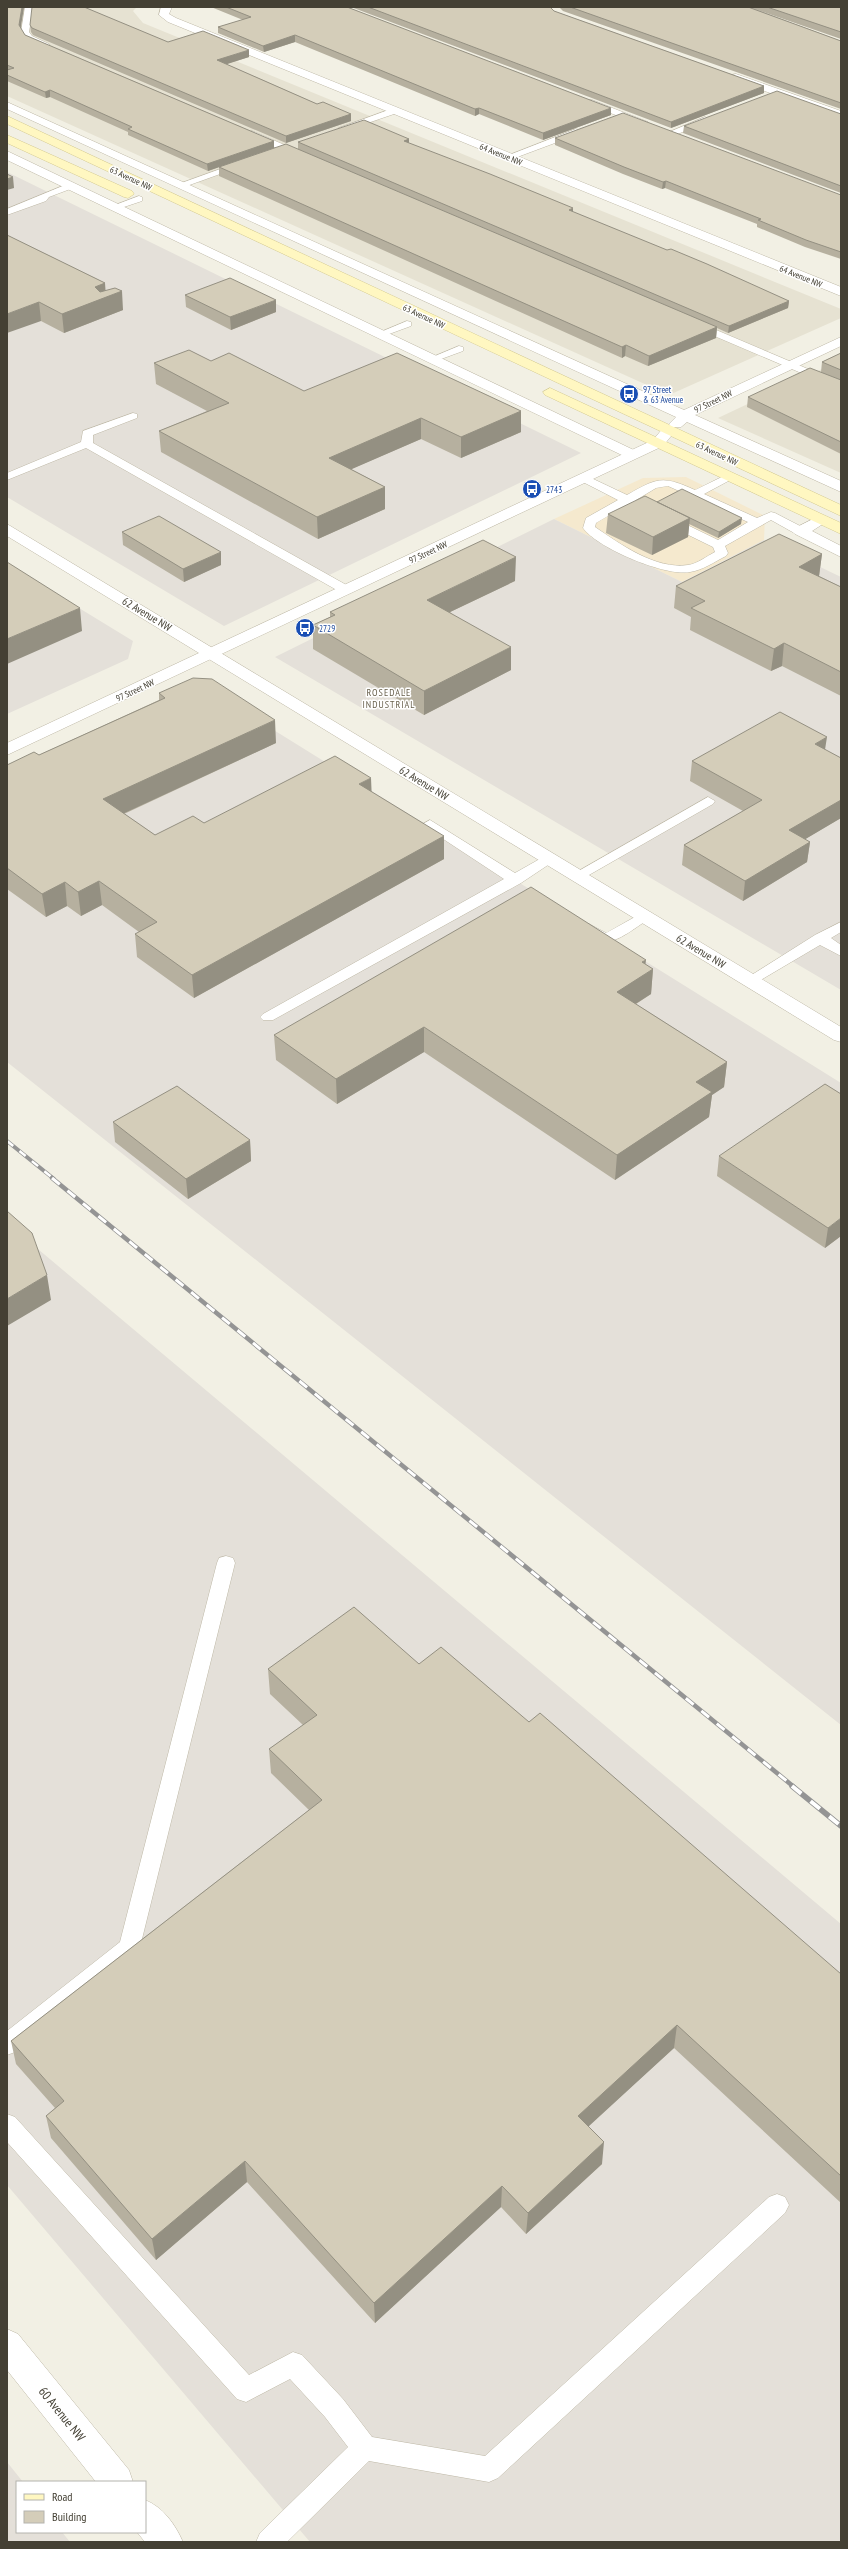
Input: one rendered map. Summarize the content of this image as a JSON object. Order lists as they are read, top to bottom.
{
  "streets": {
    "main road": ["63 Avenue NW"],
    "street": [
      "64 Avenue NW",
      "97 Street NW",
      "62 Avenue NW",
      "60 Avenue NW"
    ]
  },
  "crossings": [
    ["63 Avenue NW", "97 Street NW"],
    ["97 Street NW", "62 Avenue NW"]
  ],
  "districts": ["ROSEDALE INDUSTRIAL"],
  "places": {
    "bus stop": ["97 Street & 63 Avenue", "2743", "2729"]
  },
  "legend": ["Road", "Building"]
}
